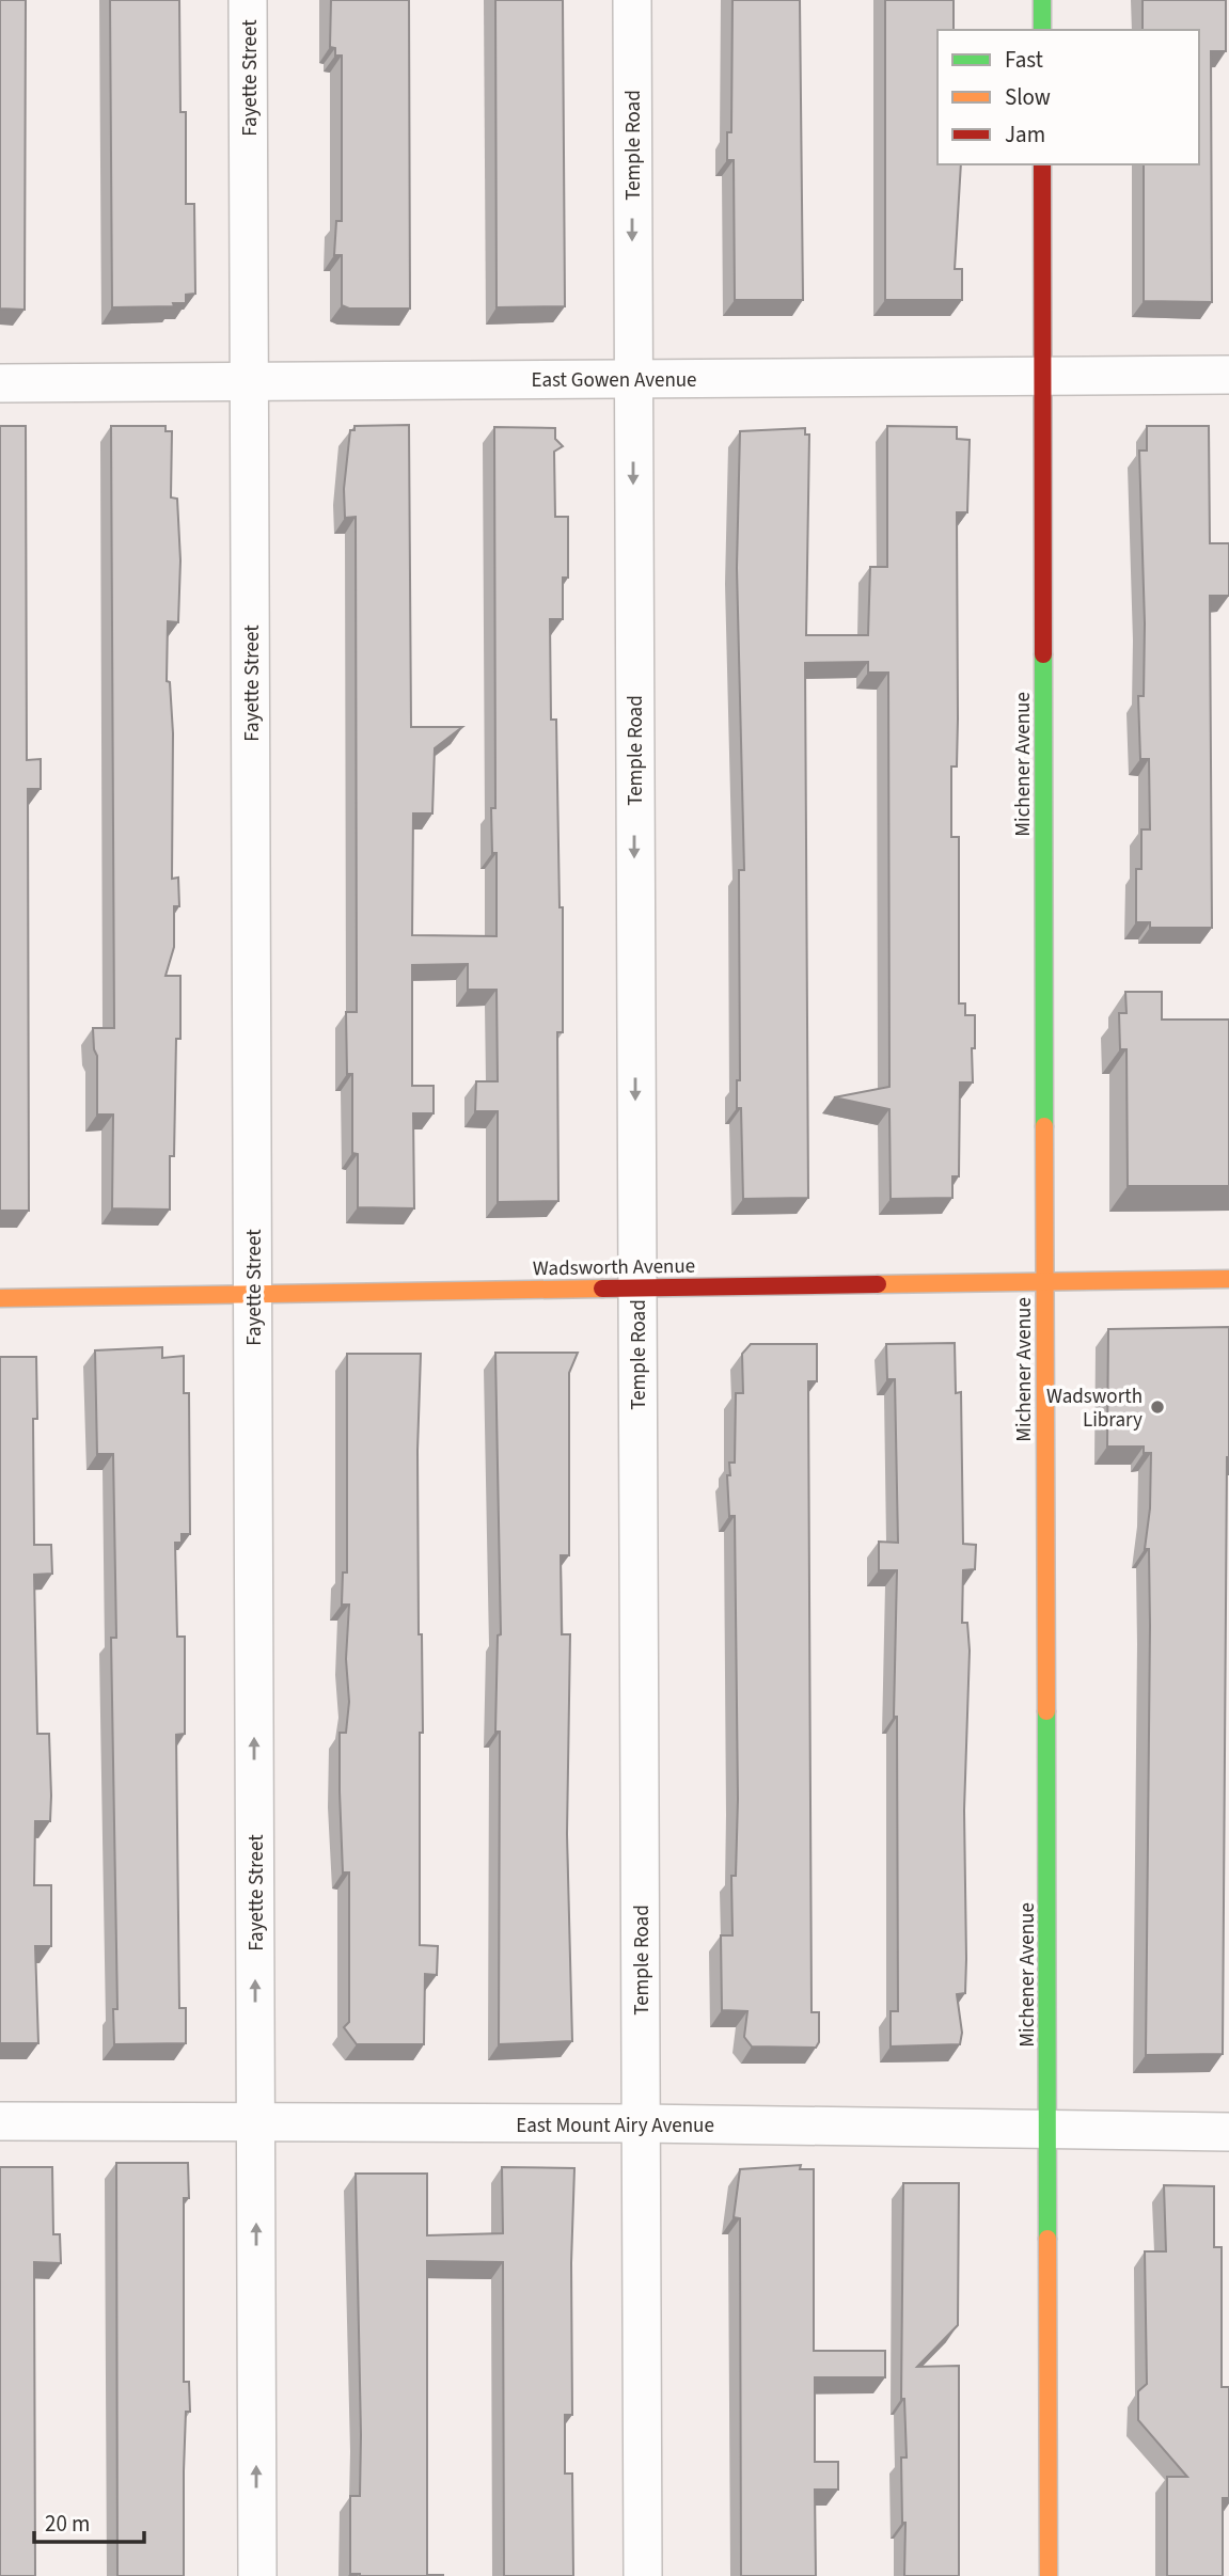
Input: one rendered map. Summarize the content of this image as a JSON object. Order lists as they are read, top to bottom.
{
  "streets": {
    "street": [
      "Fayette Street",
      "Temple Road",
      "East Gowen Avenue",
      "Michener Avenue",
      "Wadsworth Avenue",
      "East Mount Airy Avenue"
    ]
  },
  "crossings": [
    ["Fayette Street", "East Gowen Avenue"],
    ["Fayette Street", "Wadsworth Avenue"],
    ["Fayette Street", "East Mount Airy Avenue"],
    ["Temple Road", "East Gowen Avenue"],
    ["Temple Road", "Wadsworth Avenue"],
    ["Temple Road", "East Mount Airy Avenue"],
    ["East Gowen Avenue", "Michener Avenue"],
    ["Michener Avenue", "Wadsworth Avenue"],
    ["Michener Avenue", "East Mount Airy Avenue"]
  ],
  "one_way": ["Fayette Street", "Temple Road"],
  "places": ["Wadsworth Library"],
  "legend": ["Fast", "Slow", "Jam"],
  "scale_bar": "20 m"
}
